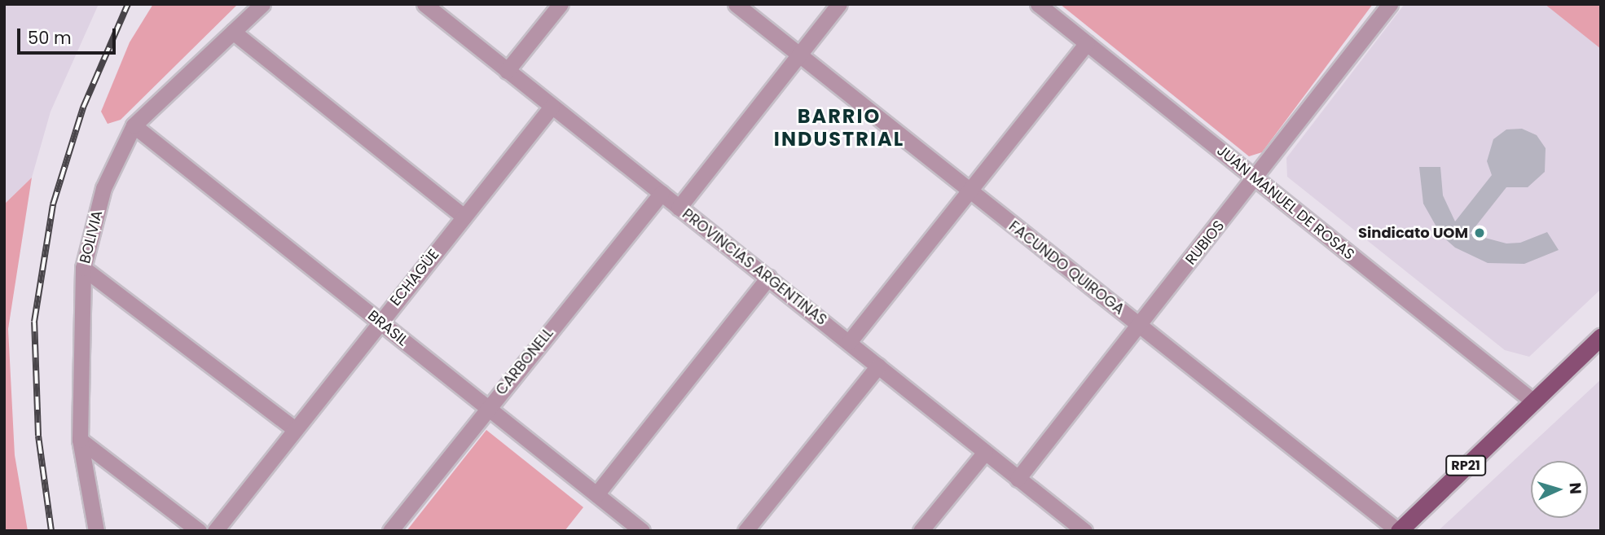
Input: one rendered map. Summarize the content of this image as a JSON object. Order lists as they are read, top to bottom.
{
  "streets": {
    "main road": ["RP21"],
    "street": [
      "JUAN MANUEL DE ROSAS",
      "BOLIVIA",
      "RUBIOS",
      "PROVINCIAS ARGENTINAS",
      "FACUNDO QUIROGA",
      "ECHAGÜE",
      "BRASIL",
      "CARBONELL"
    ]
  },
  "crossings": [
    ["JUAN MANUEL DE ROSAS", "RUBIOS"],
    ["JUAN MANUEL DE ROSAS", "RP21"],
    ["BOLIVIA", "BRASIL"],
    ["RUBIOS", "PROVINCIAS ARGENTINAS"],
    ["RUBIOS", "FACUNDO QUIROGA"],
    ["PROVINCIAS ARGENTINAS", "ECHAGÜE"],
    ["PROVINCIAS ARGENTINAS", "CARBONELL"],
    ["FACUNDO QUIROGA", "RP21"],
    ["ECHAGÜE", "BRASIL"],
    ["BRASIL", "CARBONELL"]
  ],
  "districts": ["BARRIO INDUSTRIAL"],
  "places": ["Sindicato UOM"],
  "scale_bar": "50 m",
  "north": "right"
}
